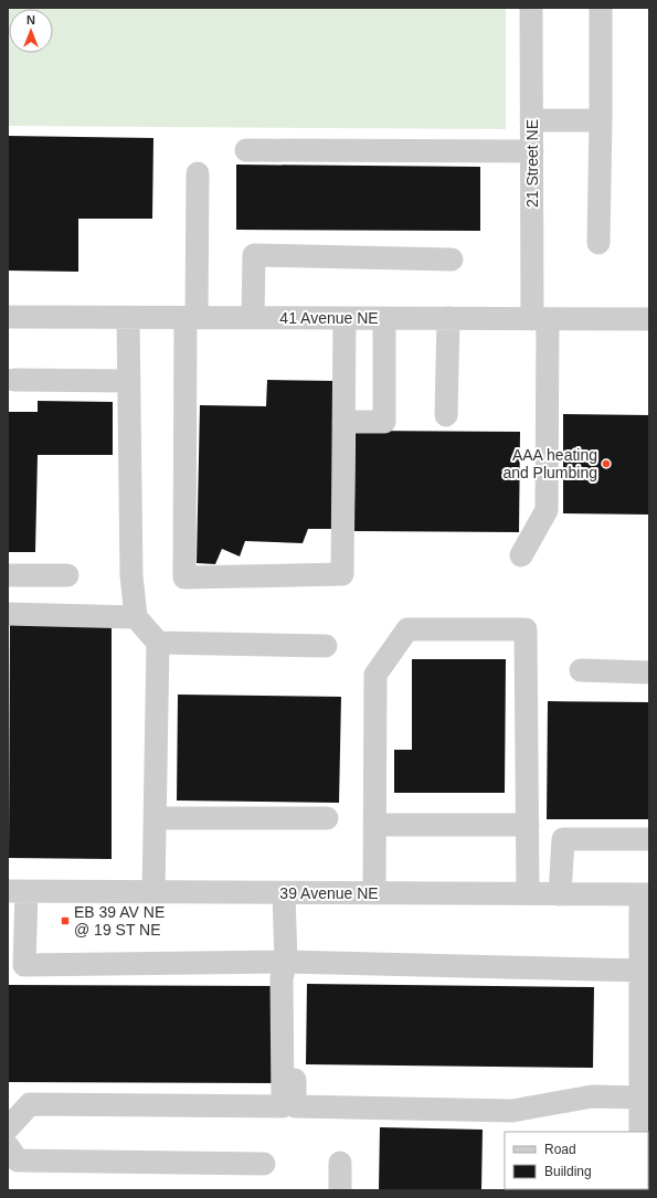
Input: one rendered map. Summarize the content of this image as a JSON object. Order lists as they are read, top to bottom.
{
  "streets": {
    "street": ["21 Street NE", "41 Avenue NE", "39 Avenue NE"]
  },
  "crossings": [
    ["21 Street NE", "41 Avenue NE"]
  ],
  "places": {
    "other": ["AAA heating and Plumbing"],
    "transit": ["EB 39 AV NE @ 19 ST NE"]
  },
  "legend": ["Road", "Building"],
  "north": "top"
}
